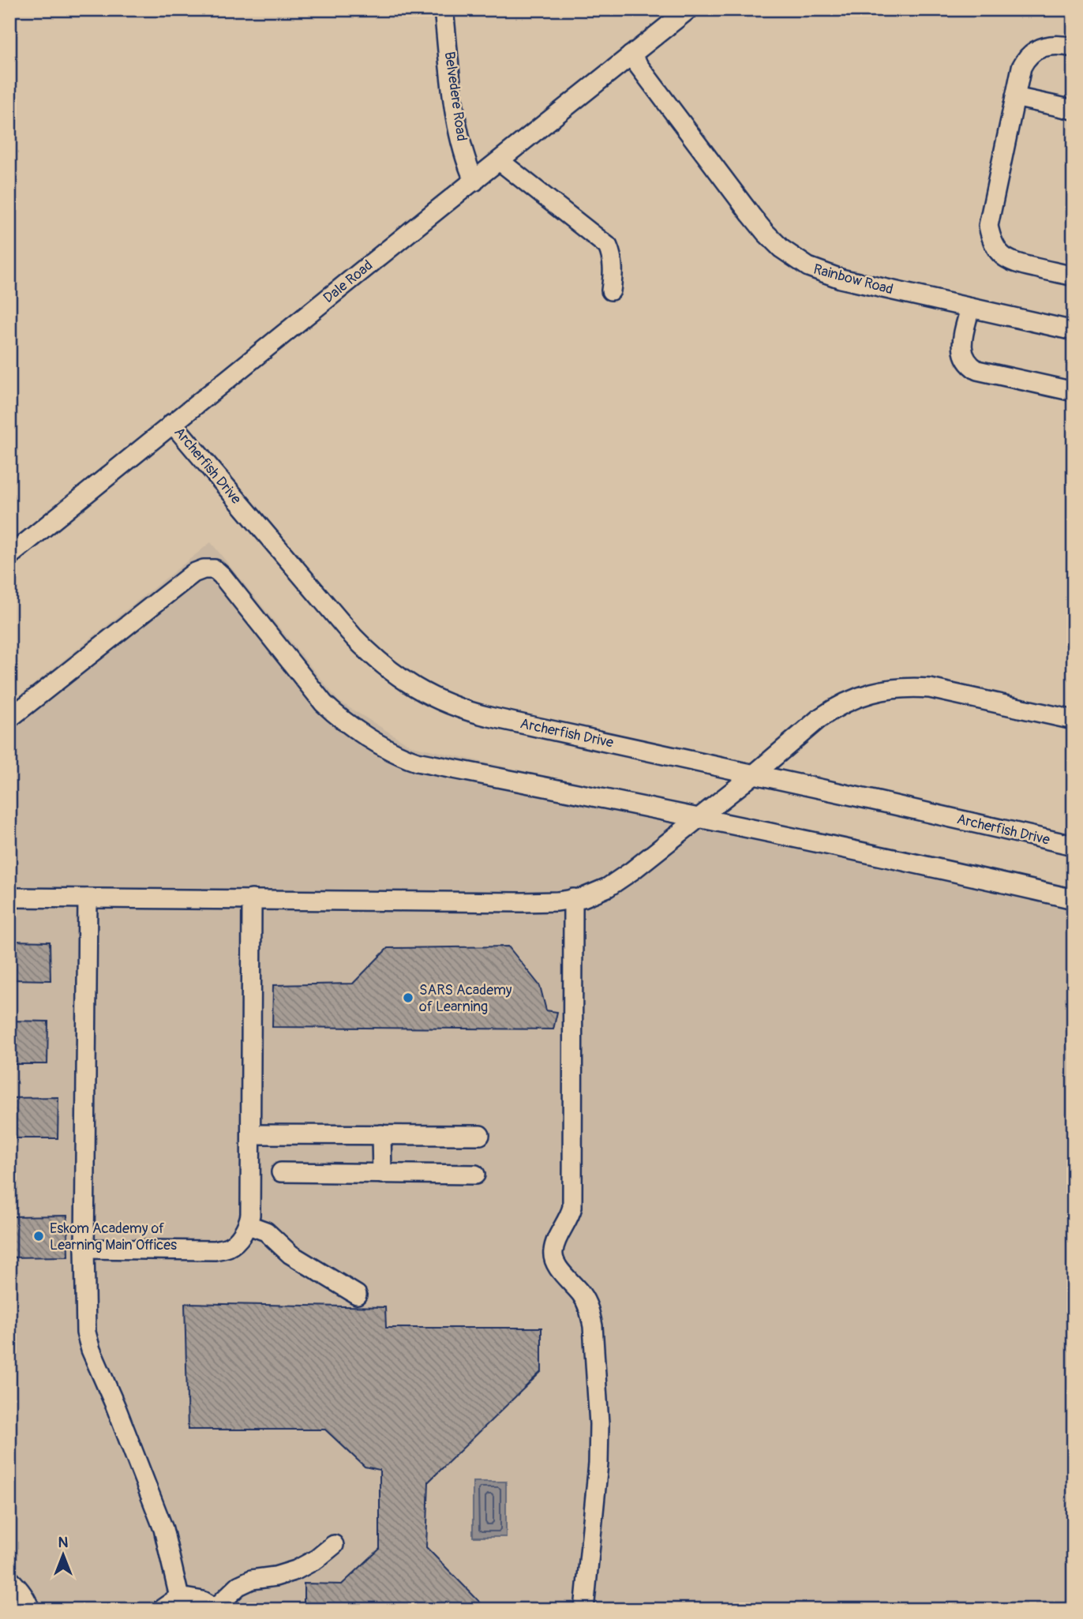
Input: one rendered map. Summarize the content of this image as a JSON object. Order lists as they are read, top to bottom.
{
  "streets": {
    "street": [
      "Belvedere Road",
      "Rainbow Road",
      "Dale Road",
      "Archerfish Drive"
    ]
  },
  "crossings": [
    ["Belvedere Road", "Dale Road"],
    ["Rainbow Road", "Dale Road"],
    ["Dale Road", "Archerfish Drive"]
  ],
  "places": ["SARS Academy of Learning", "Eskom Academy of Learning Main Offices"],
  "north": "top"
}
